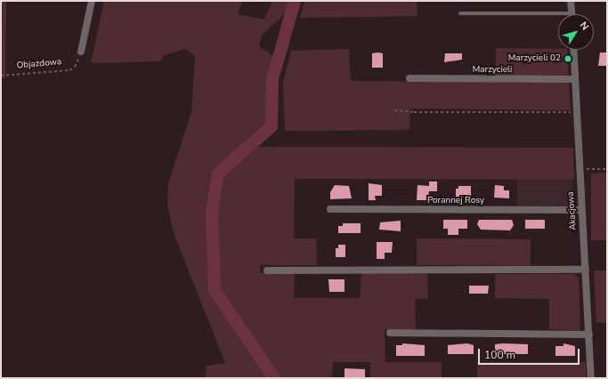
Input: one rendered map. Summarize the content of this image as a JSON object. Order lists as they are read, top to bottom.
{
  "streets": {
    "street": ["Marzycieli", "Porannej Rosy", "Akacjowa"],
    "path": ["Objazdowa"]
  },
  "crossings": [
    ["Marzycieli", "Akacjowa"],
    ["Porannej Rosy", "Akacjowa"]
  ],
  "places": ["Marzycieli 02"],
  "scale_bar": "100 m",
  "north": "top right"
}
